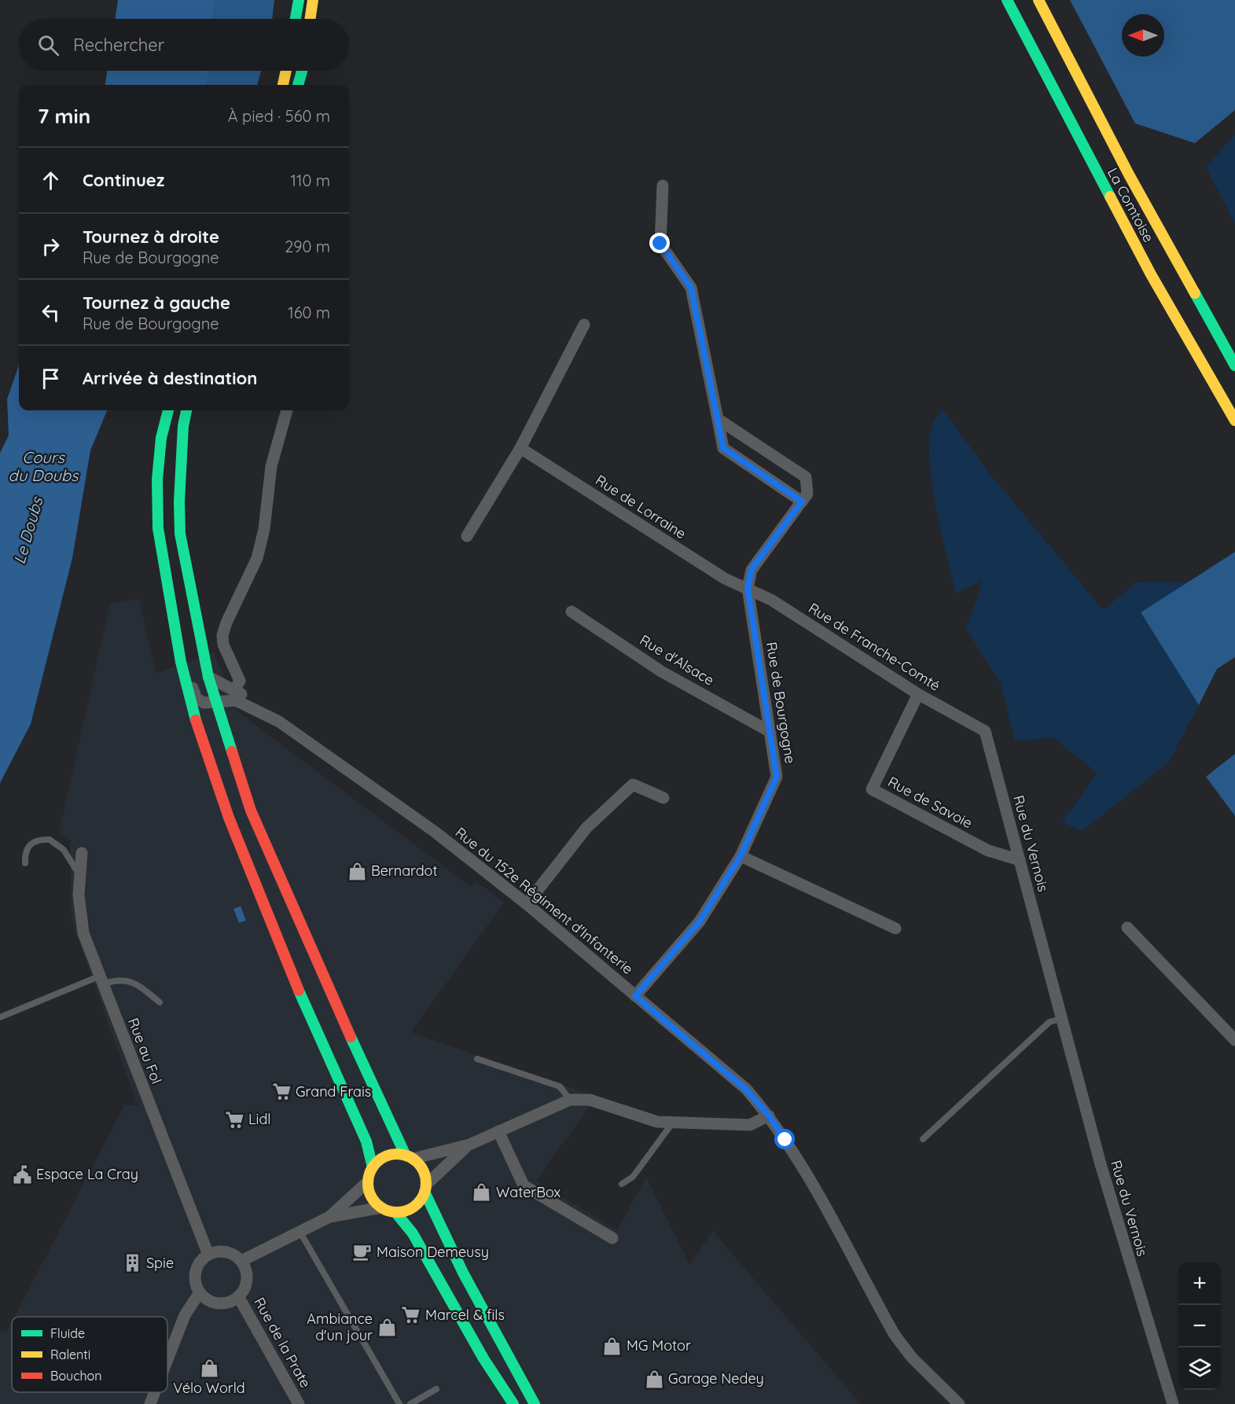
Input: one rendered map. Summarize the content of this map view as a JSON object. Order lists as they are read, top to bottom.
{
  "streets": {
    "main road": ["La Comtoise"],
    "street": [
      "Rue de Lorraine",
      "Rue de Franche-Comté",
      "Rue d'Alsace",
      "Rue de Bourgogne",
      "Rue de Savoie",
      "Rue du Vernois",
      "Rue du 152e Régiment d'Infanterie",
      "Rue au Fol",
      "Rue de la Prate"
    ]
  },
  "crossings": [
    ["Rue de Lorraine", "Rue de Franche-Comté"],
    ["Rue de Lorraine", "Rue de Bourgogne"],
    ["Rue de Franche-Comté", "Rue de Bourgogne"],
    ["Rue de Franche-Comté", "Rue de Savoie"],
    ["Rue de Franche-Comté", "Rue du Vernois"],
    ["Rue d'Alsace", "Rue de Bourgogne"],
    ["Rue de Bourgogne", "Rue du 152e Régiment d'Infanterie"],
    ["Rue de Savoie", "Rue du Vernois"],
    ["Rue au Fol", "Rue de la Prate"]
  ],
  "water": ["Cours du Doubs", "Le Doubs"],
  "places": {
    "shop": [
      "Bernardot",
      "WaterBox",
      "Ambiance d'un jour",
      "MG Motor",
      "Vélo World",
      "Garage Nedey"
    ],
    "supermarket": ["Grand Frais", "Lidl", "Marcel & fils"],
    "public building": ["Espace La Cray"],
    "cafe": ["Maison Demeusy"],
    "building": ["Spie"]
  },
  "legend": ["Fluide", "Ralenti", "Bouchon"],
  "north": "left",
  "page": {
    "search": "Rechercher",
    "heading": ["7 min", "À pied · 560 m"],
    "list": [
      ["Continuez", "110 m"],
      ["Tournez à droite", "Rue de Bourgogne", "290 m"],
      ["Tournez à gauche", "Rue de Bourgogne", "160 m"],
      "Arrivée à destination"
    ],
    "map_buttons": ["+", "−"]
  }
}
